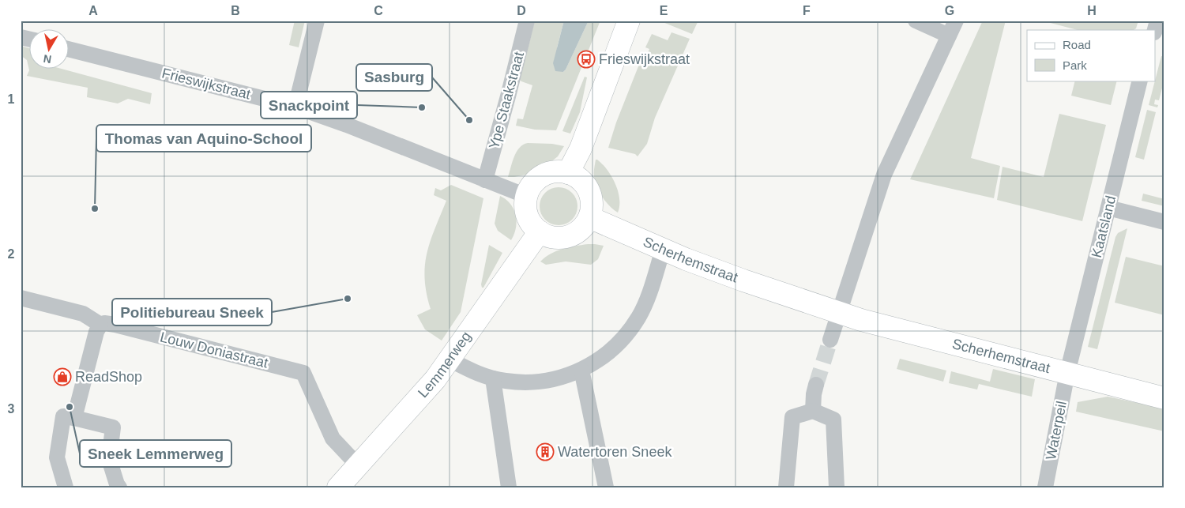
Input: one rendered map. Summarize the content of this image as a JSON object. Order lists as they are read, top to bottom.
{
  "streets": {
    "main road": ["Scherhemstraat", "Lemmerweg"],
    "street": [
      "Frieswijkstraat",
      "Ype Staakstraat",
      "Kaatsland",
      "Louw Doniastraat",
      "Waterpeil"
    ]
  },
  "crossings": [
    ["Frieswijkstraat", "Ype Staakstraat"],
    ["Frieswijkstraat", "Scherhemstraat"],
    ["Frieswijkstraat", "Lemmerweg"],
    ["Kaatsland", "Scherhemstraat"],
    ["Kaatsland", "Waterpeil"],
    ["Scherhemstraat", "Lemmerweg"],
    ["Scherhemstraat", "Waterpeil"],
    ["Louw Doniastraat", "Lemmerweg"]
  ],
  "places": {
    "bus stop": ["Frieswijkstraat"],
    "other": [
      "Snackpoint",
      "Sasburg",
      "Thomas van Aquino-School",
      "Politiebureau Sneek",
      "Sneek Lemmerweg"
    ],
    "shop": ["ReadShop"],
    "building": ["Watertoren Sneek"]
  },
  "legend": ["Road", "Park"],
  "north": "bottom",
  "grid": {
    "columns": [
      "A",
      "B",
      "C",
      "D",
      "E",
      "F",
      "G",
      "H"
    ],
    "rows": ["1", "2", "3"]
  }
}
